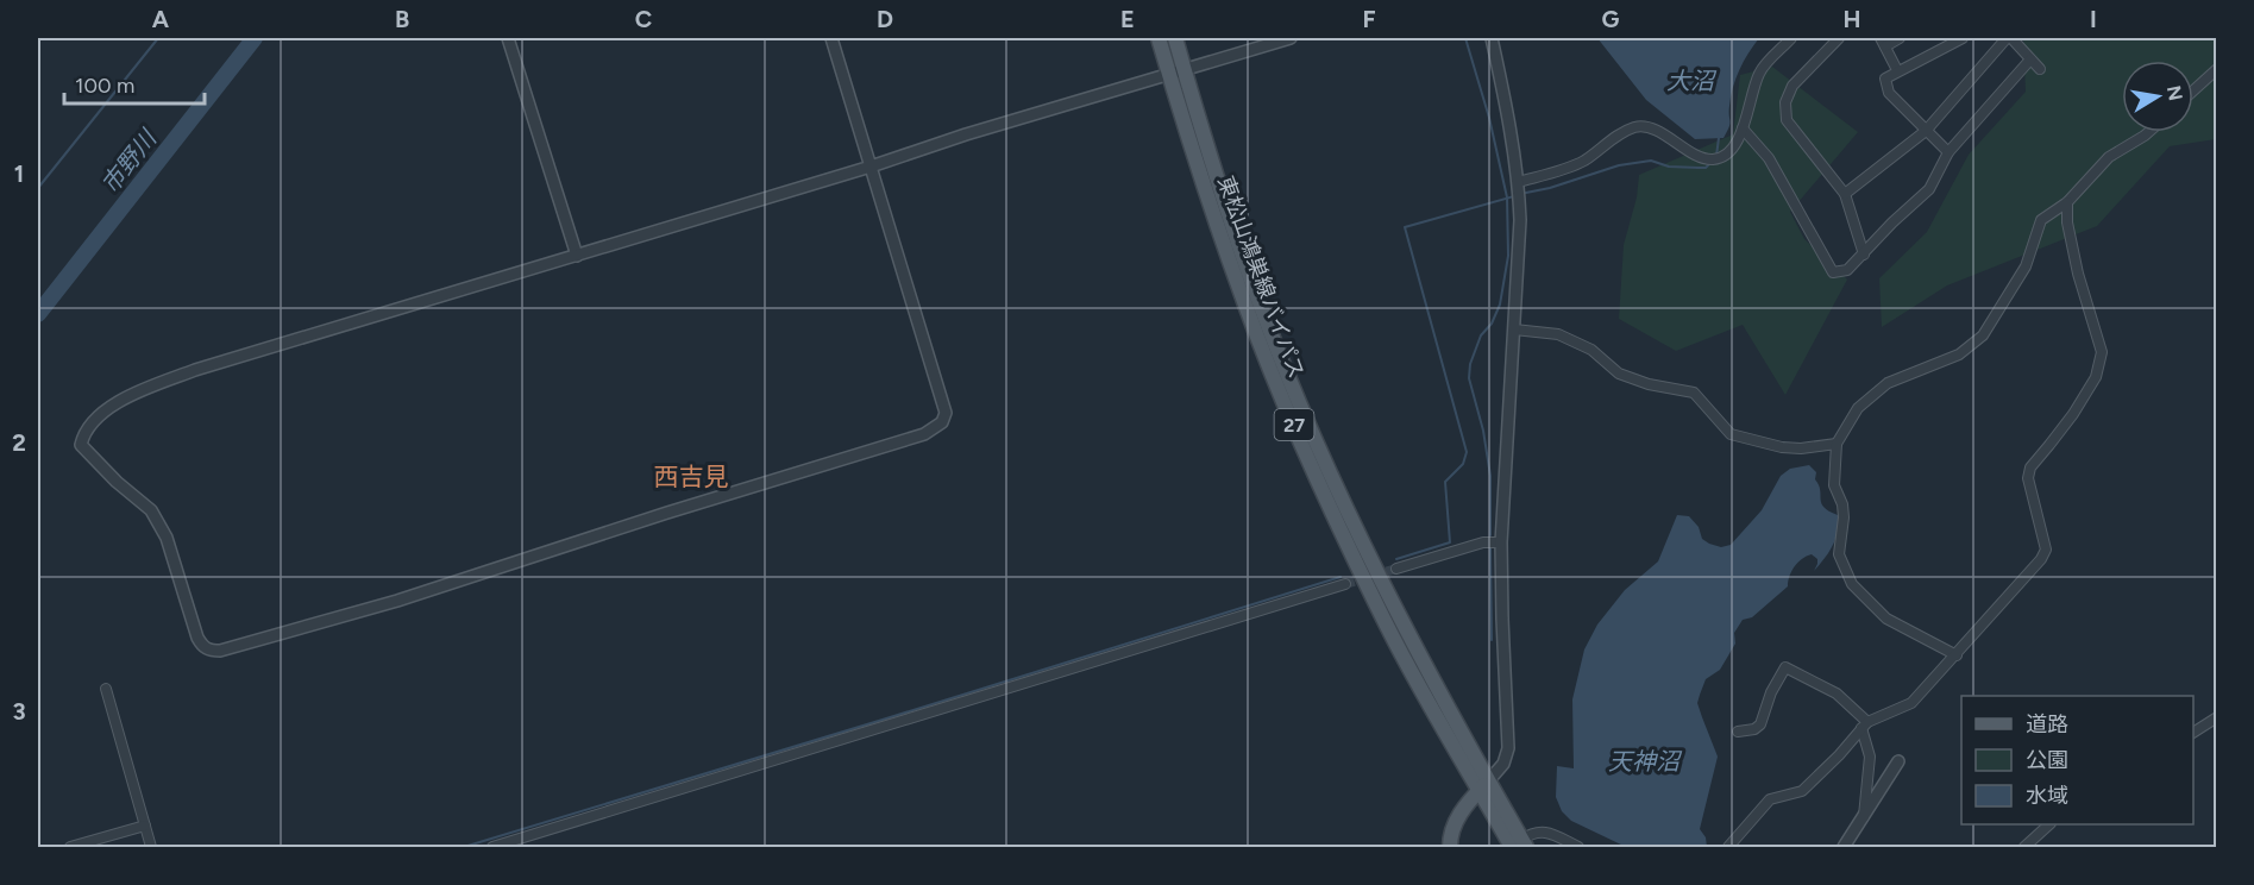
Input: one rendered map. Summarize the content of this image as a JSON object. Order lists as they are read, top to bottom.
{
  "streets": {
    "main road": ["東松山鴻巣線バイパス", "27"]
  },
  "crossings": [
    ["東松山鴻巣線バイパス", "27"]
  ],
  "districts": ["西吉見"],
  "water": ["大沼", "市野川", "天神沼"],
  "legend": ["道路", "公園", "水域"],
  "scale_bar": "100 m",
  "north": "right",
  "grid": {
    "columns": [
      "A",
      "B",
      "C",
      "D",
      "E",
      "F",
      "G",
      "H",
      "I"
    ],
    "rows": ["1", "2", "3"]
  }
}
